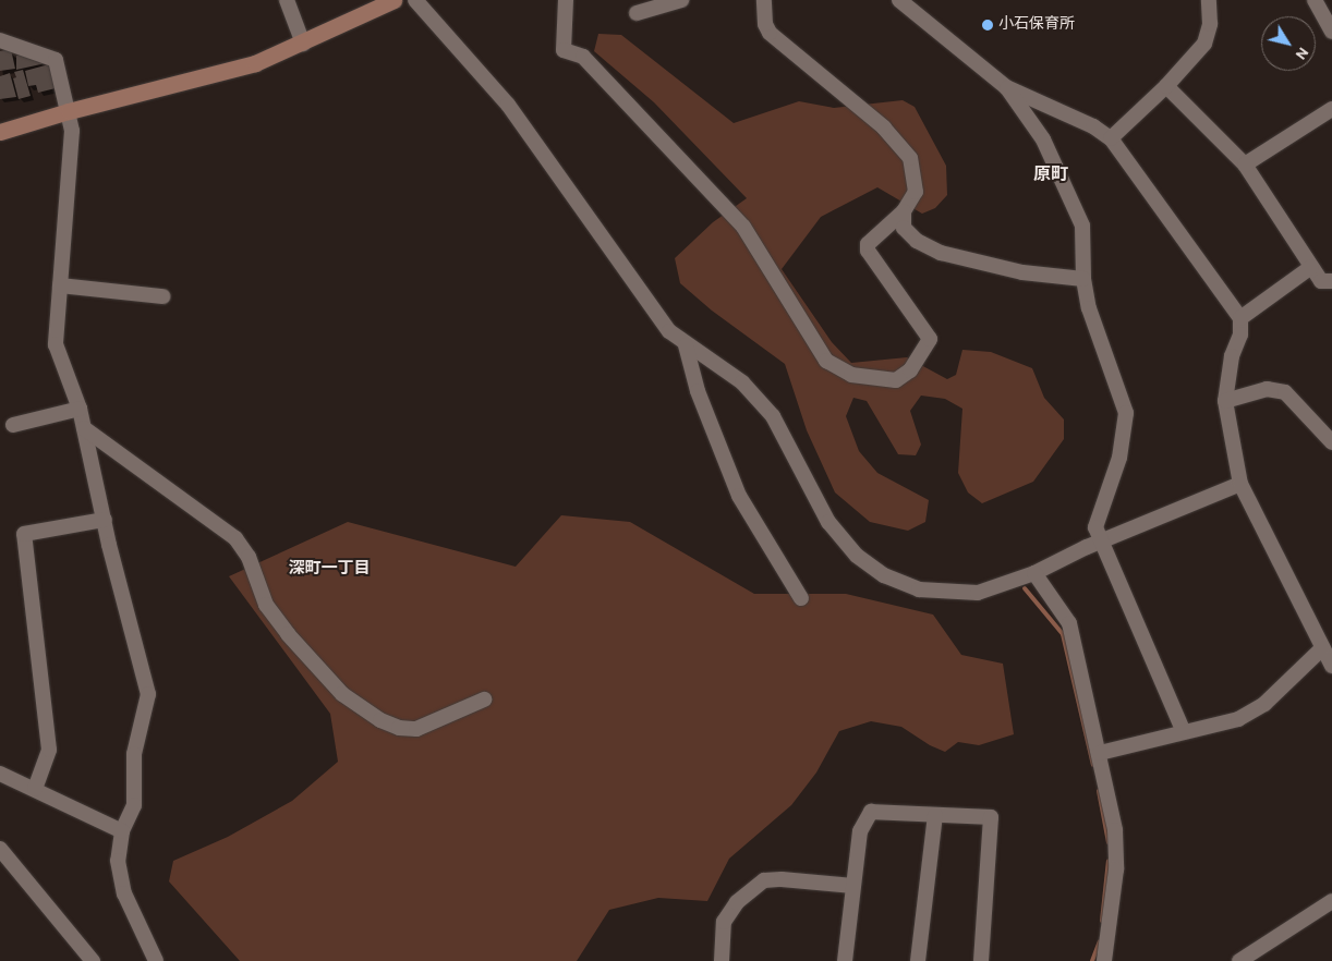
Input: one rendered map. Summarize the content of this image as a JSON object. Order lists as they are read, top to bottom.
{
  "districts": ["原町", "深町一丁目"],
  "places": ["小石保育所"],
  "north": "bottom right"
}
